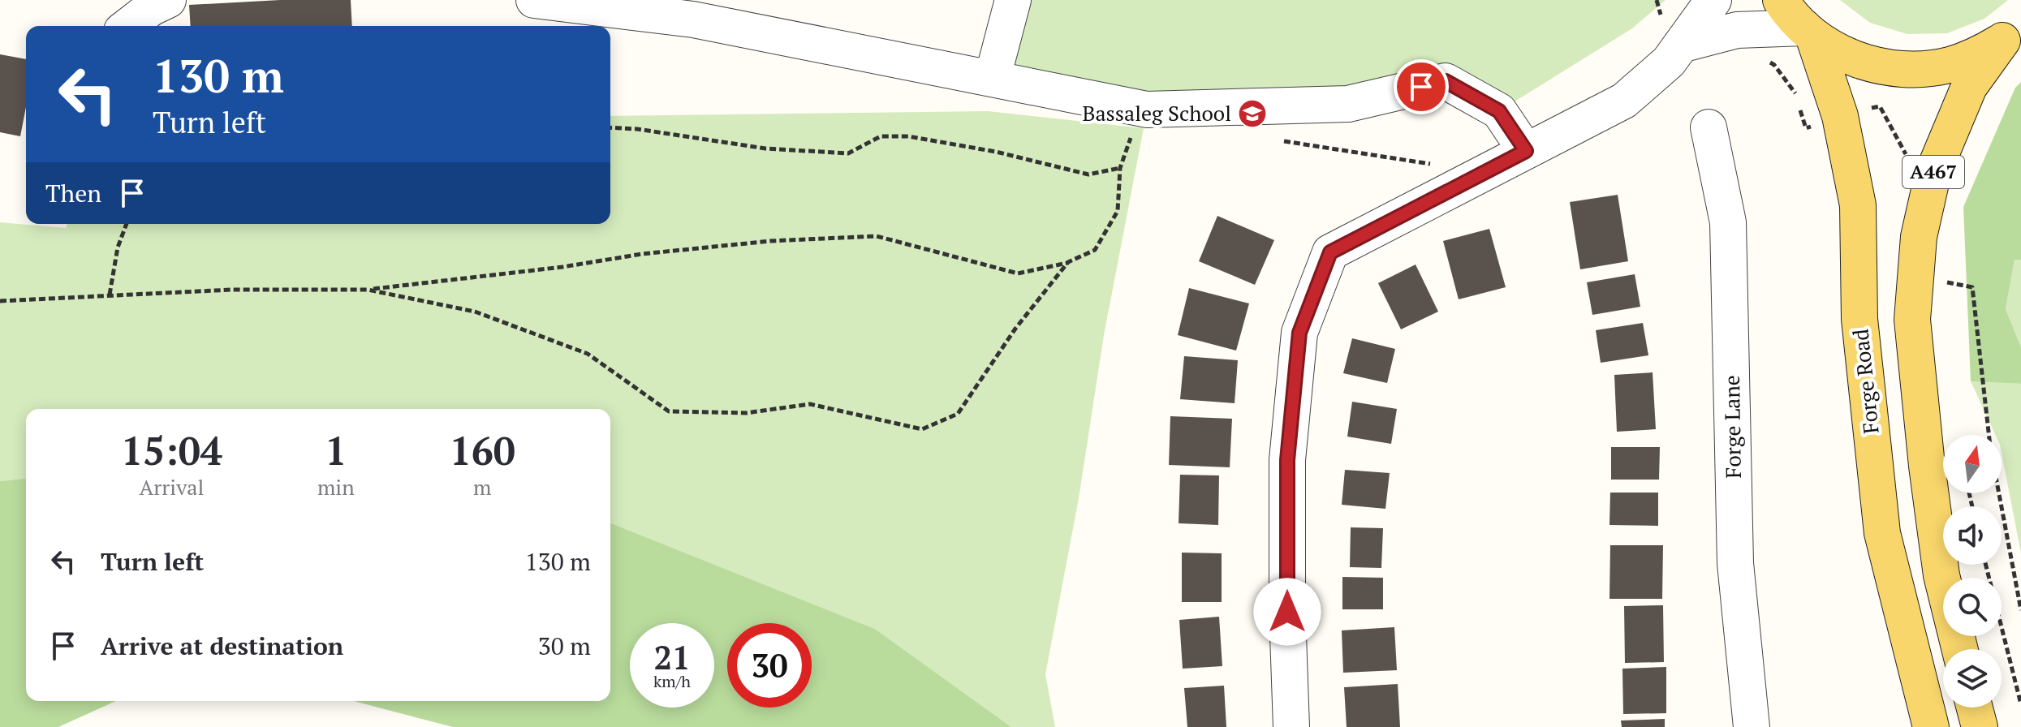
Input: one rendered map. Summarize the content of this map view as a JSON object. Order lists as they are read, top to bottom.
{
  "streets": {
    "main road": ["A467", "Forge Road"],
    "street": ["Forge Lane"]
  },
  "places": {
    "school or university": ["Bassaleg School"]
  },
  "north": "top",
  "page": {
    "turn": ["130 m", "Turn left"],
    "then": "Then",
    "eta": [
      "15:04",
      "Arrival",
      "1",
      "min",
      "160",
      "m"
    ],
    "list": [
      {
        "name": "Turn left",
        "value": "130 m"
      },
      {
        "name": "Arrive at destination",
        "value": "30 m"
      }
    ],
    "speed": "21 km/h",
    "limit": "30"
  }
}
